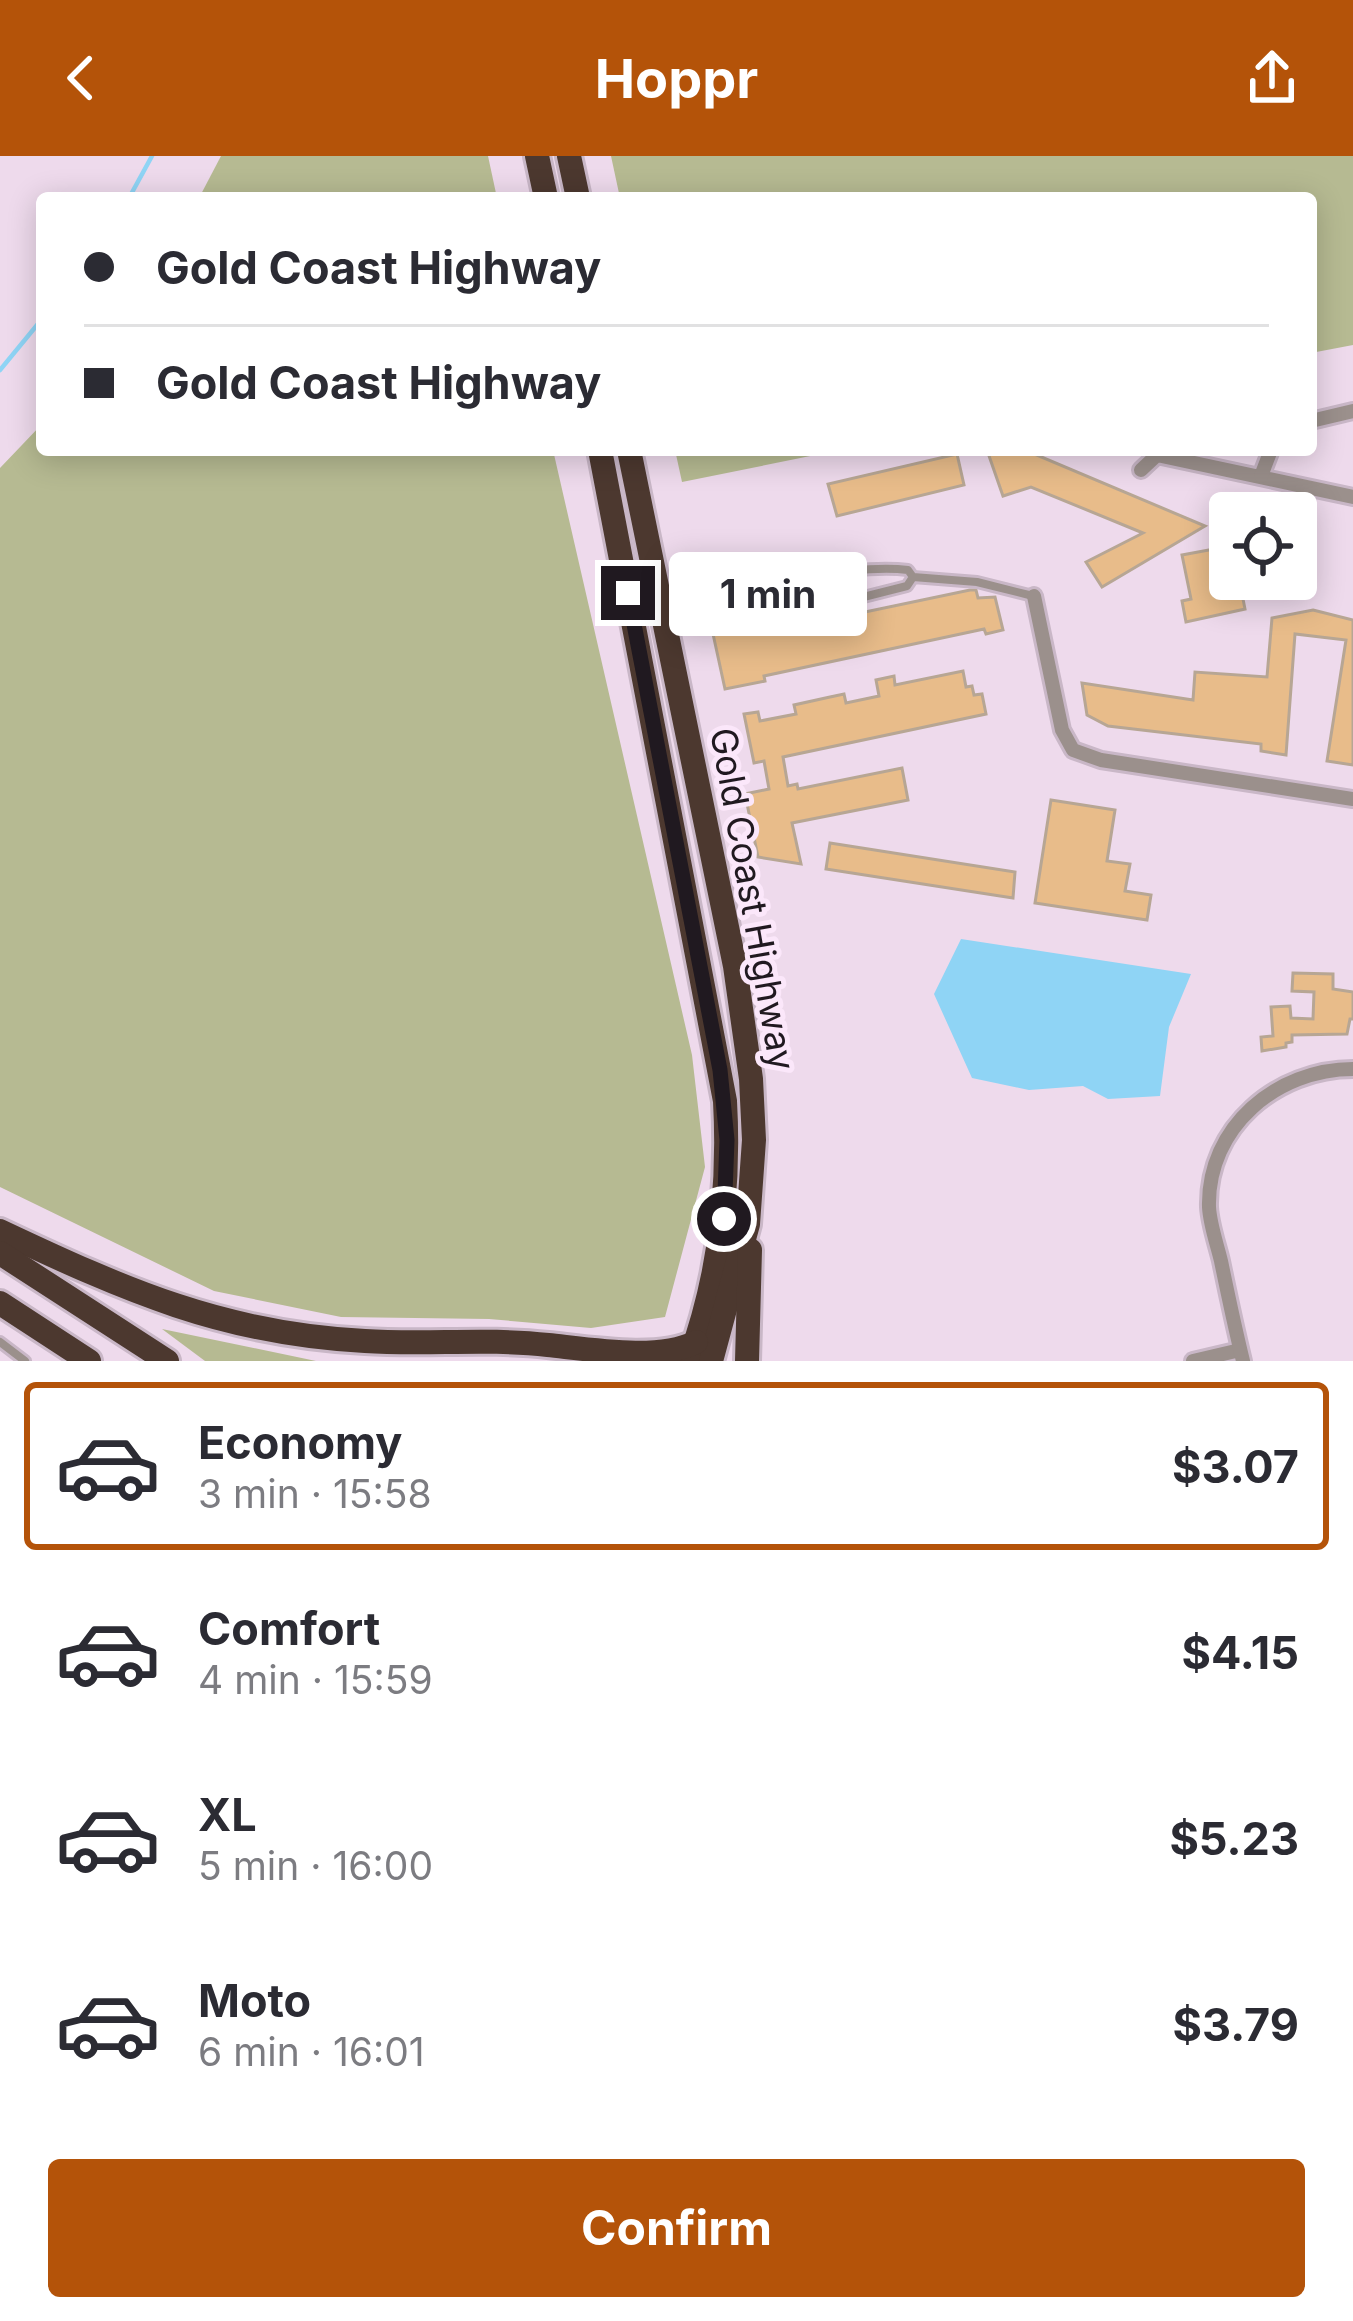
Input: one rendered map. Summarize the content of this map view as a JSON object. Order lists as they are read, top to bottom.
{
  "streets": {
    "highway": ["Gold Coast Highway"]
  },
  "page": {
    "header": "Hoppr",
    "banner": ["Gold Coast Highway", "Gold Coast Highway"],
    "bubble": "1 min",
    "list": [
      {
        "name": "Economy",
        "note": "3 min · 15:58",
        "value": "$3.07"
      },
      {
        "name": "Comfort",
        "note": "4 min · 15:59",
        "value": "$4.15"
      },
      {
        "name": "XL",
        "note": "5 min · 16:00",
        "value": "$5.23"
      },
      {
        "name": "Moto",
        "note": "6 min · 16:01",
        "value": "$3.79"
      }
    ],
    "buttons": "Confirm"
  }
}
